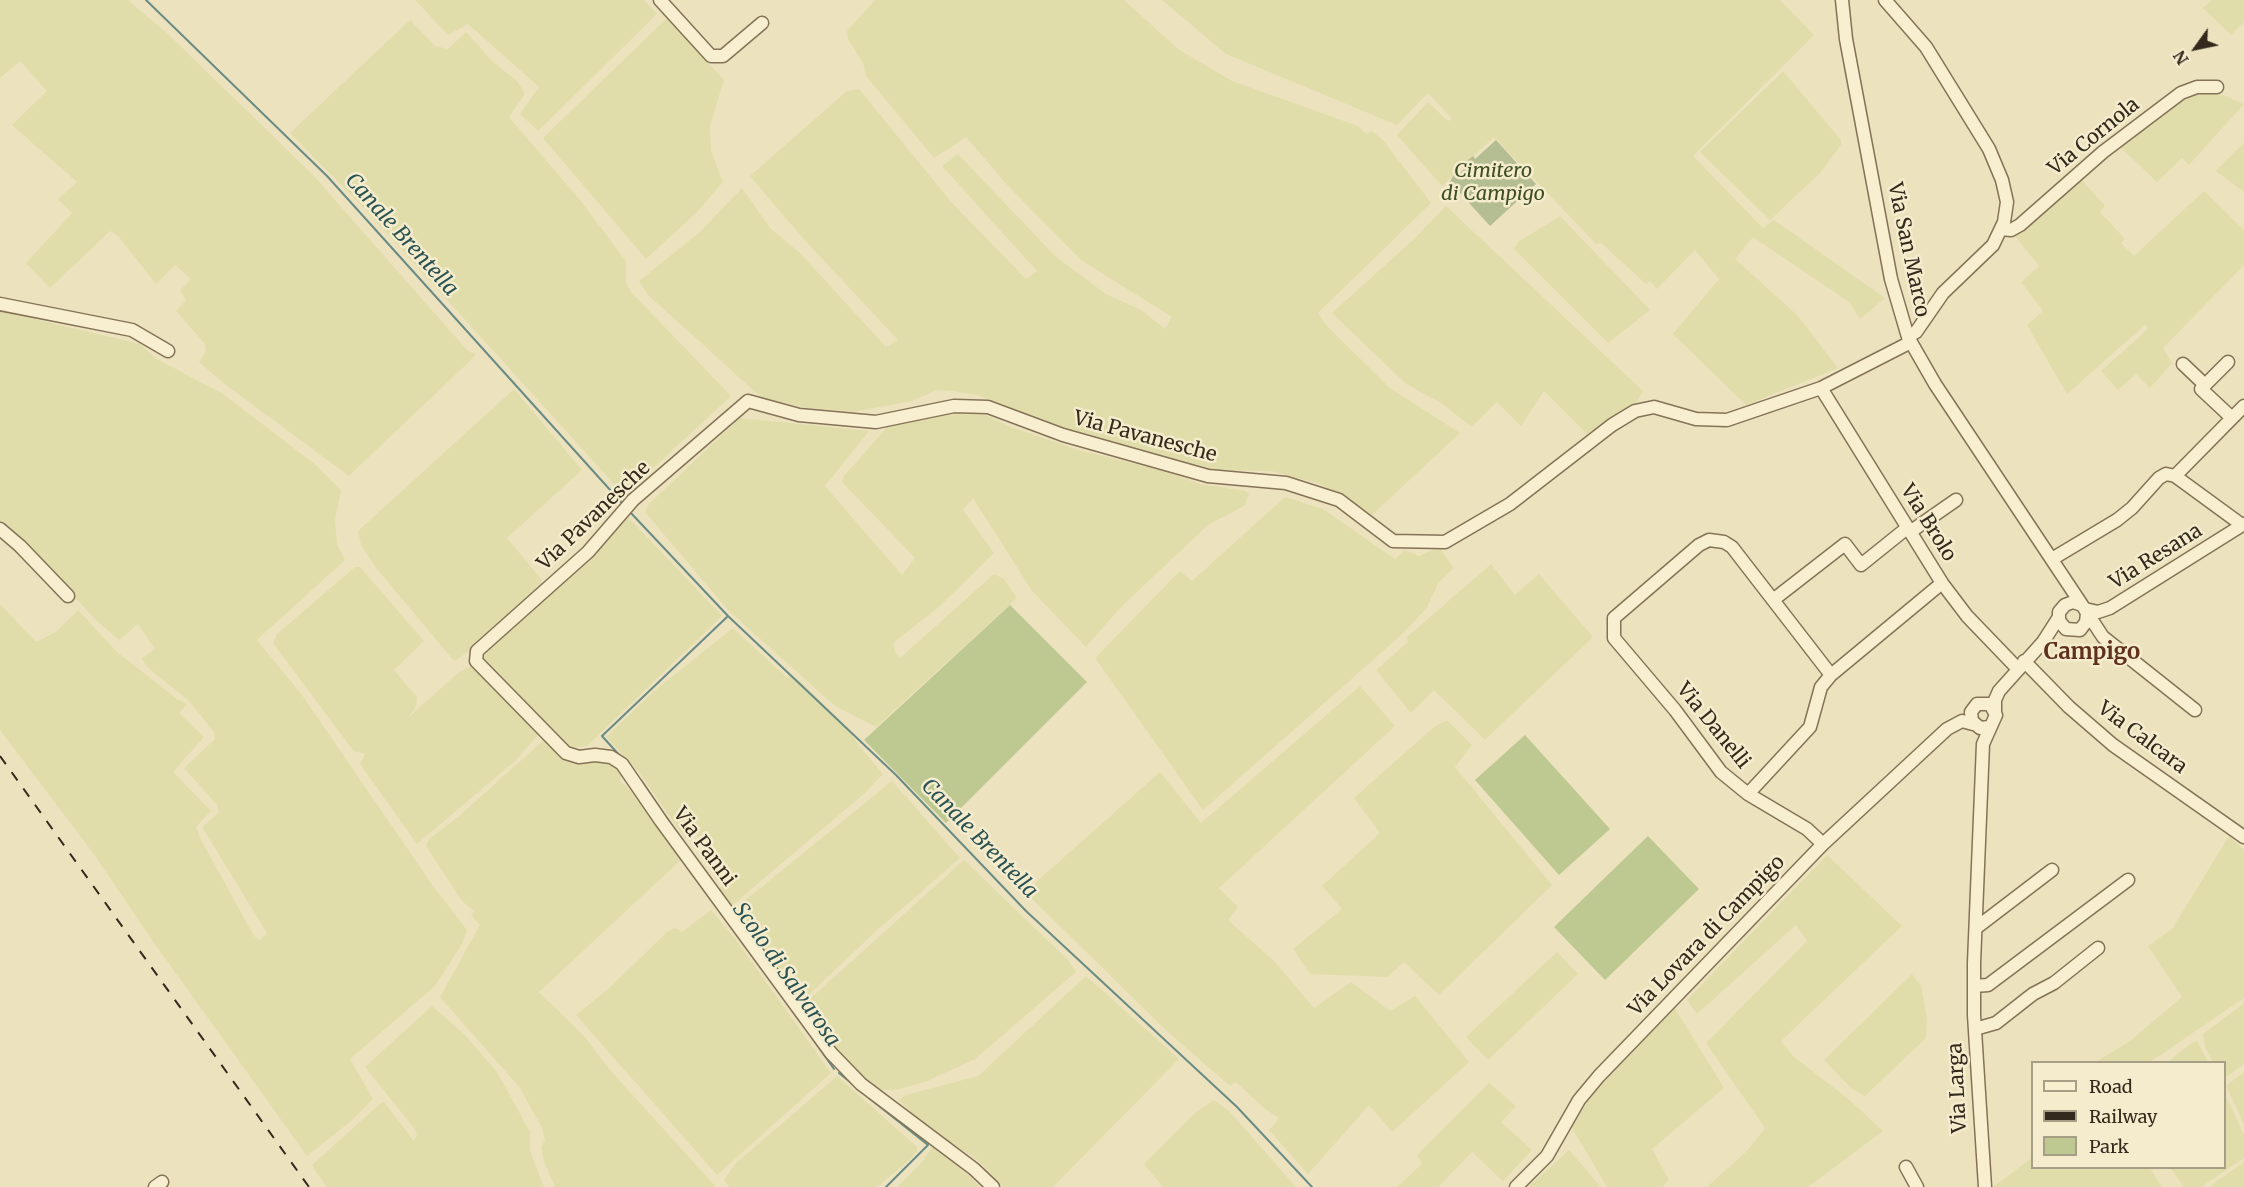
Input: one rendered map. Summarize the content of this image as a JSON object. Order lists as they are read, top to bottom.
{
  "streets": {
    "street": [
      "Via Cornola",
      "Via San Marco",
      "Via Pavanesche",
      "Via Brolo",
      "Via Resana",
      "Via Danelli",
      "Via Calcara",
      "Via Panni",
      "Via Lovara di Campigo",
      "Via Larga"
    ]
  },
  "crossings": [
    ["Via San Marco", "Via Pavanesche"],
    ["Via San Marco", "Via Resana"],
    ["Via San Marco", "Via Lovara di Campigo"],
    ["Via Pavanesche", "Via Brolo"],
    ["Via Pavanesche", "Via Panni"],
    ["Via Brolo", "Via Calcara"],
    ["Via Brolo", "Via Lovara di Campigo"],
    ["Via Resana", "Via Lovara di Campigo"],
    ["Via Danelli", "Via Lovara di Campigo"],
    ["Via Calcara", "Via Lovara di Campigo"],
    ["Via Lovara di Campigo", "Via Larga"]
  ],
  "districts": ["Campigo"],
  "water": ["Canale Brentella", "Scolo di Salvarosa"],
  "parks": ["Cimitero di Campigo"],
  "legend": ["Road", "Railway", "Park"],
  "north": "bottom left"
}
